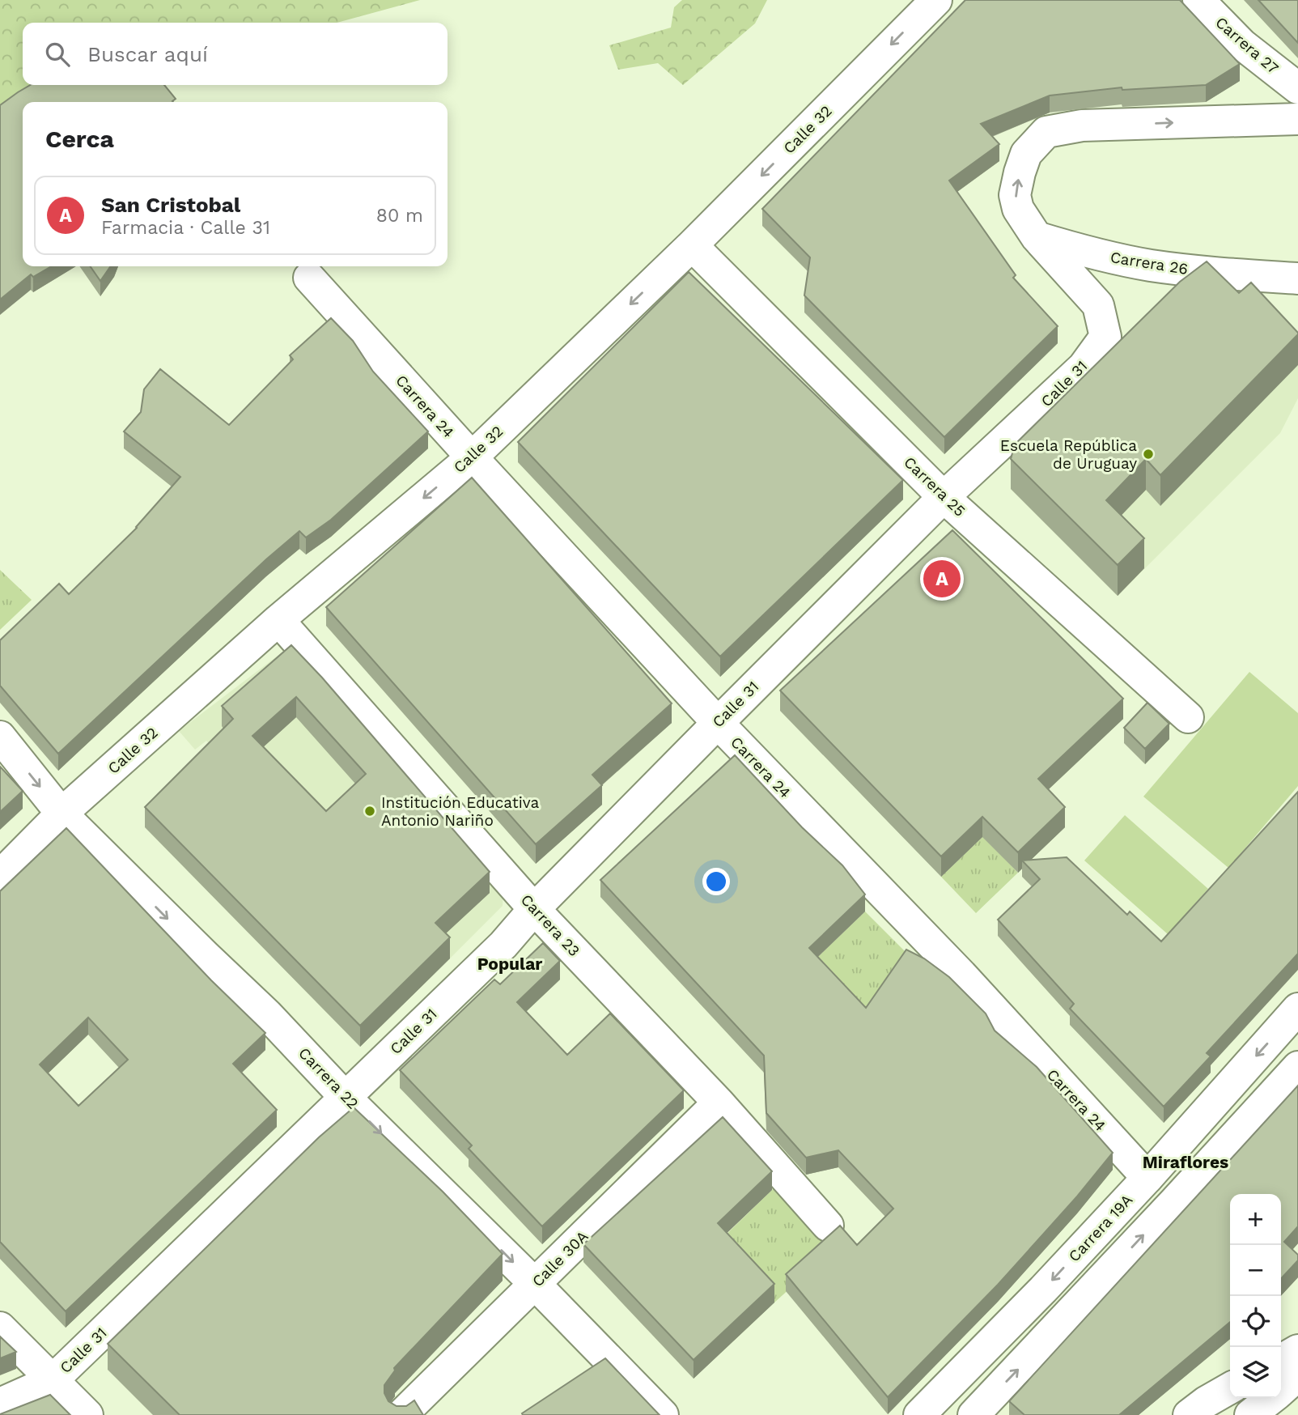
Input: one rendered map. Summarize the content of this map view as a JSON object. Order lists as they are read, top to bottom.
{
  "streets": {
    "street": [
      "Carrera 27",
      "Calle 32",
      "Carrera 26",
      "Calle 31",
      "Carrera 24",
      "Carrera 25",
      "Carrera 23",
      "Carrera 22",
      "Carrera 19A",
      "Calle 30A"
    ]
  },
  "crossings": [
    ["Calle 32", "Carrera 24"],
    ["Calle 32", "Carrera 25"],
    ["Calle 32", "Carrera 23"],
    ["Calle 32", "Carrera 22"],
    ["Carrera 26", "Calle 31"],
    ["Calle 31", "Carrera 24"],
    ["Calle 31", "Carrera 25"],
    ["Calle 31", "Carrera 23"],
    ["Calle 31", "Carrera 22"],
    ["Carrera 24", "Carrera 19A"],
    ["Carrera 23", "Calle 30A"],
    ["Carrera 22", "Calle 30A"]
  ],
  "one_way": ["Calle 32", "Carrera 22"],
  "districts": ["Popular", "Miraflores"],
  "places": ["Escuela República de Uruguay", "Institución Educativa Antonio Nariño"],
  "page": {
    "search": "Buscar aquí",
    "heading": "Cerca",
    "list": [
      {
        "mark": "A",
        "name": "San Cristobal",
        "note": "Farmacia · Calle 31",
        "value": "80 m"
      }
    ],
    "pins": "A",
    "map_buttons": ["+", "−"]
  }
}
